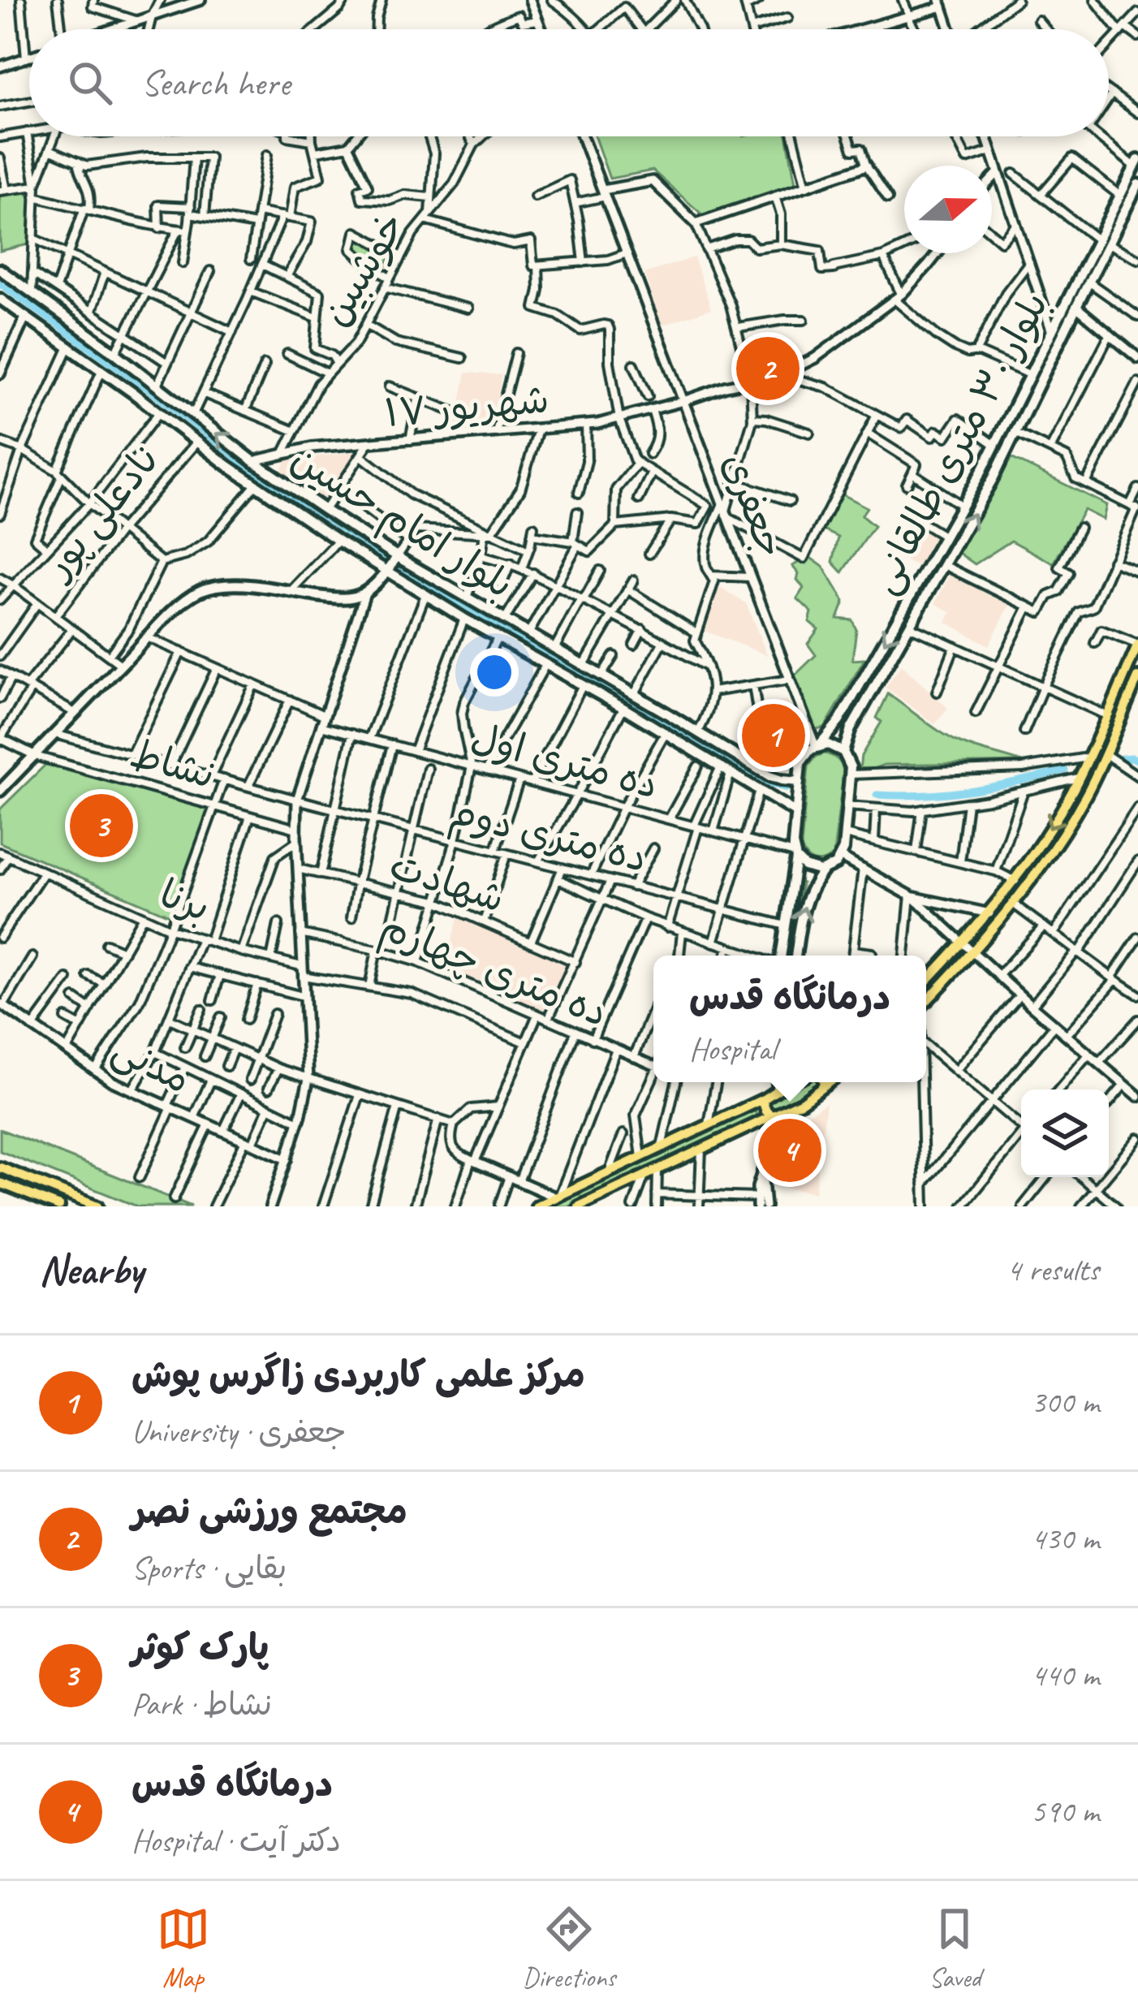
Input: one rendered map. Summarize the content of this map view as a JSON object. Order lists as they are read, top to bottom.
{
  "streets": {
    "main road": ["بلوار ۳۰ متری طالقانی", "بلوار امام حسین"],
    "street": [
      "خوشبین",
      "۱۷ شهریور",
      "جعفری",
      "نادعلی پور",
      "ده متری اول",
      "نشاط",
      "ده متری دوم",
      "شهادت",
      "برنا",
      "ده متری چهارم",
      "مدنی"
    ]
  },
  "crossings": [
    ["خوشبین", "۱۷ شهریور"],
    ["۱۷ شهریور", "جعفری"],
    ["۱۷ شهریور", "بلوار امام حسین"],
    ["بلوار ۳۰ متری طالقانی", "جعفری"],
    ["بلوار ۳۰ متری طالقانی", "بلوار امام حسین"],
    ["نادعلی پور", "بلوار امام حسین"]
  ],
  "north": "right",
  "page": {
    "search": "Search here",
    "pins": [
      "2",
      "1",
      "3",
      "4"
    ],
    "popup": ["درمانگاه قدس", "Hospital"],
    "heading": ["Nearby", "4 results"],
    "list": [
      {
        "mark": "1",
        "name": "مرکز علمی کاربردی زاگرس پوش",
        "note": "University · جعفری",
        "value": "300 m"
      },
      {
        "mark": "2",
        "name": "مجتمع ورزشی نصر",
        "note": "Sports · بقایی",
        "value": "430 m"
      },
      {
        "mark": "3",
        "name": "پارک کوثر",
        "note": "Park · نشاط",
        "value": "440 m"
      },
      {
        "mark": "4",
        "name": "درمانگاه قدس",
        "note": "Hospital · دکتر آیت",
        "value": "590 m"
      }
    ],
    "nav": ["Map", "Directions", "Saved"]
  }
}
